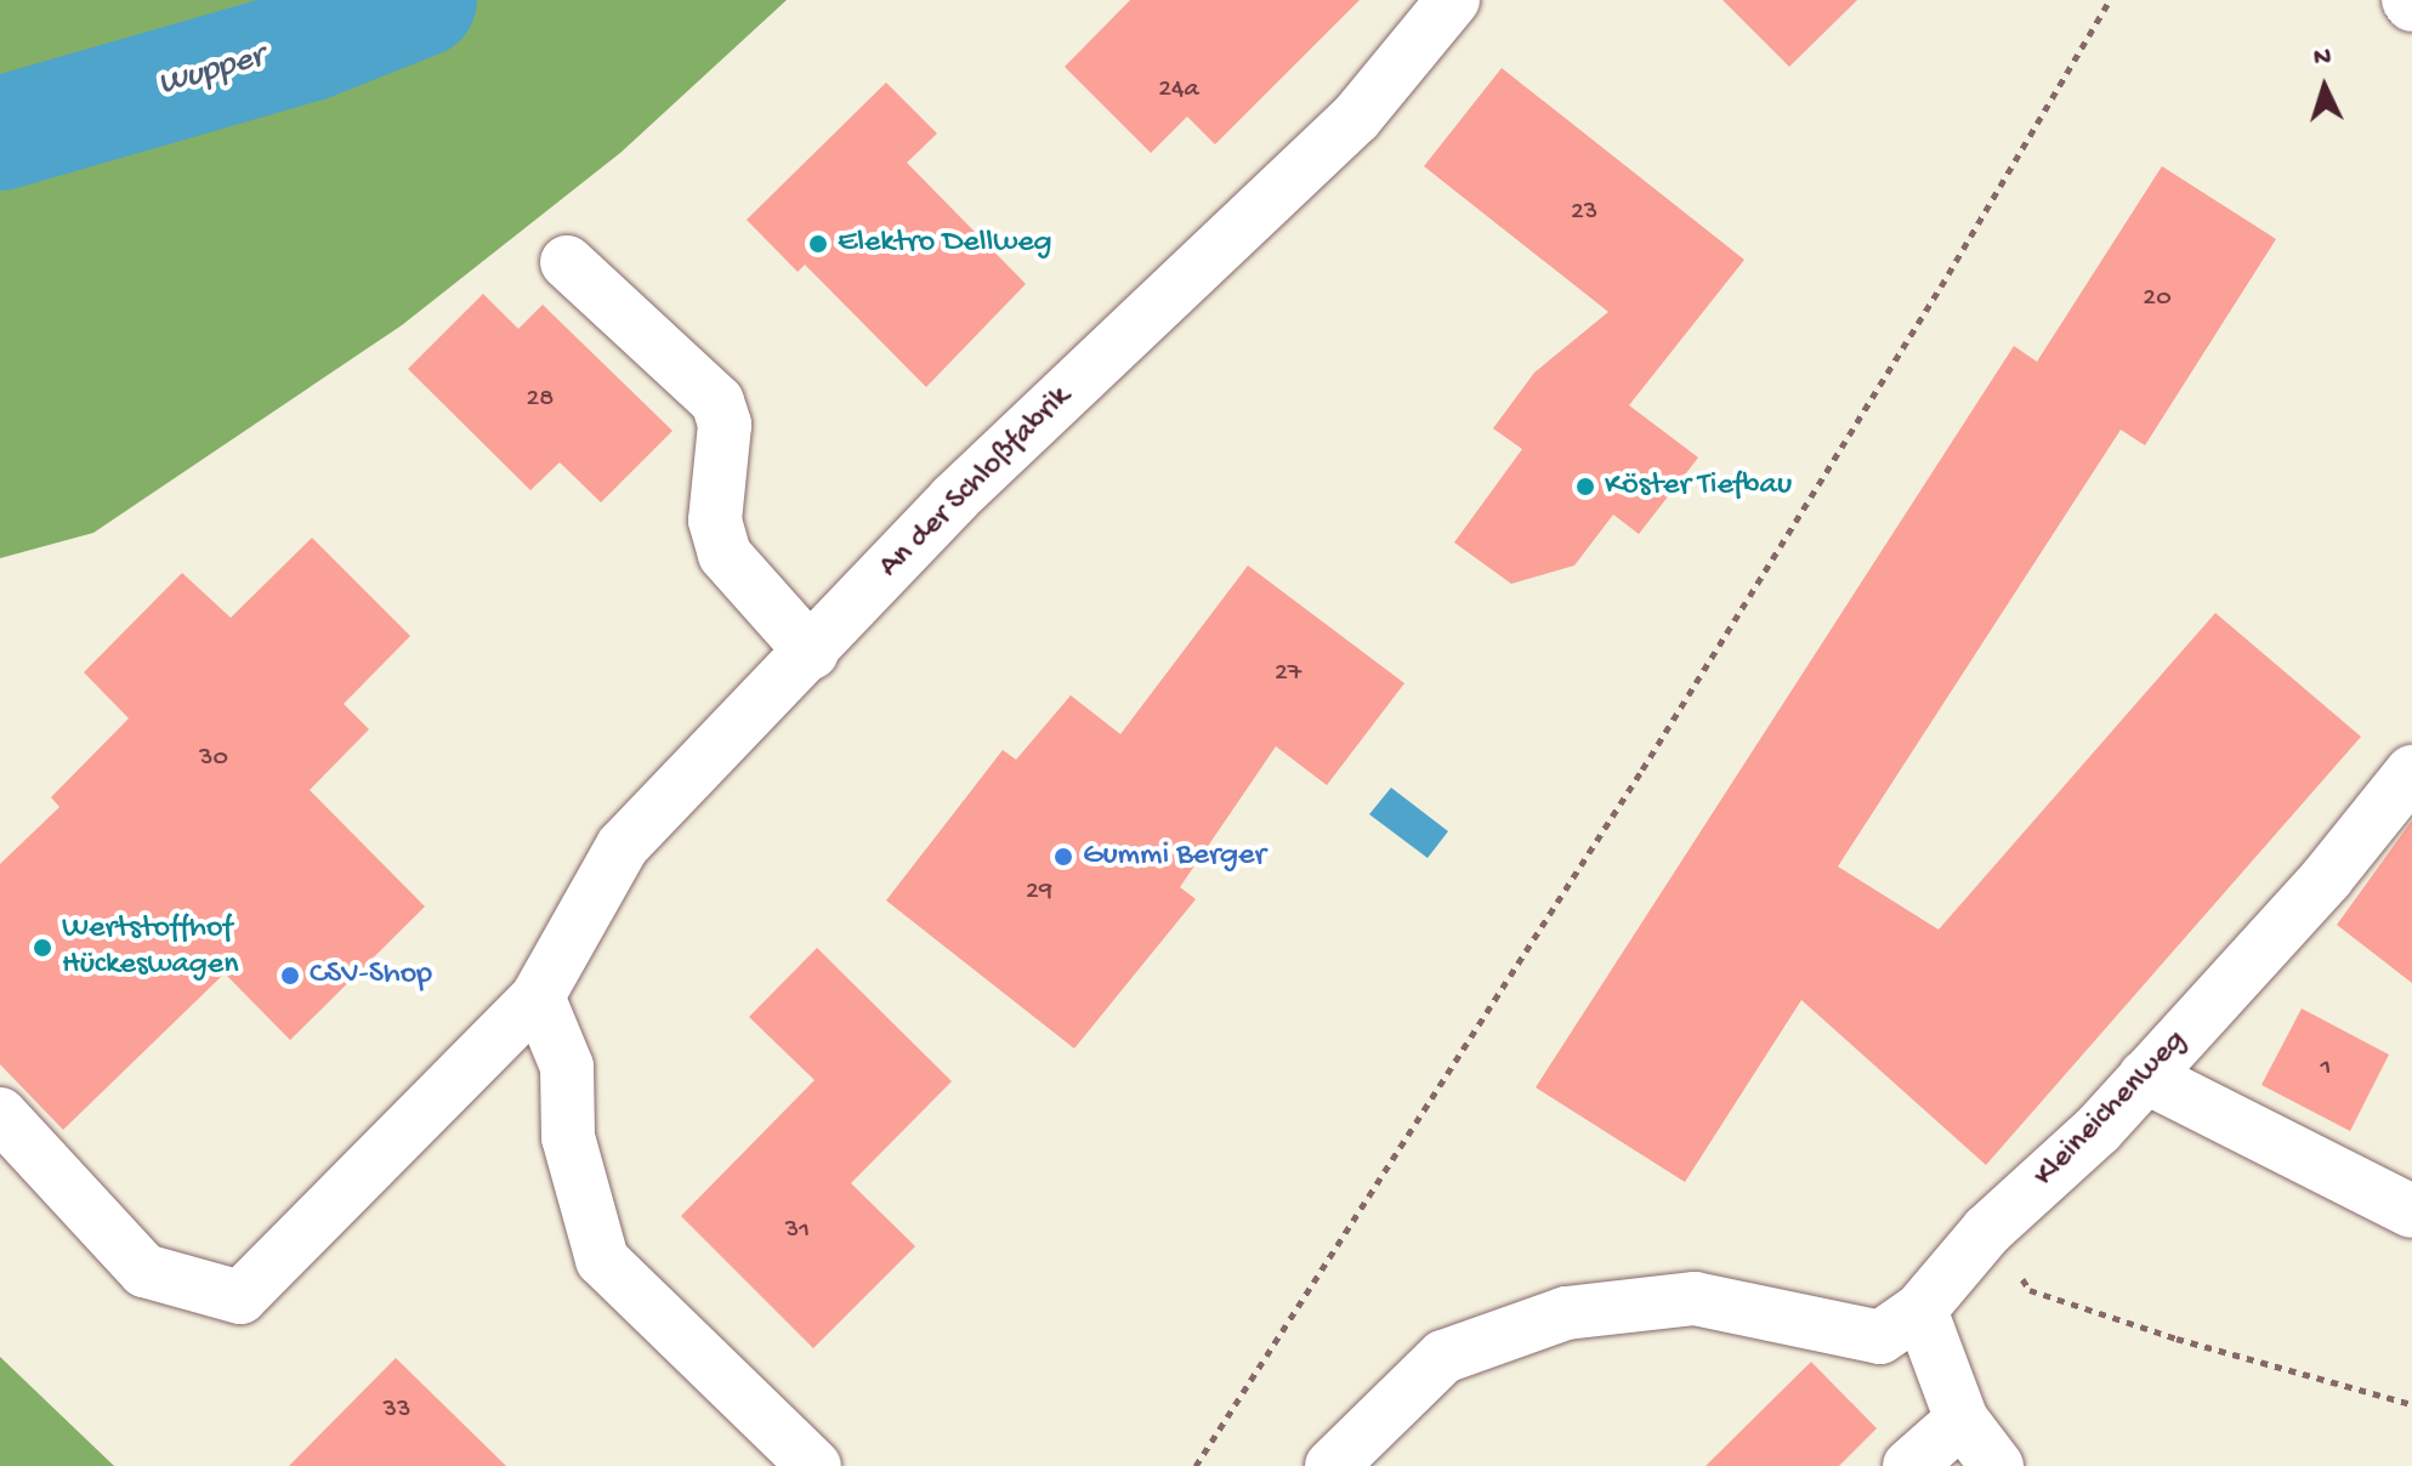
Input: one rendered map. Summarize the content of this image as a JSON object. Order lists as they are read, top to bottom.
{
  "streets": {
    "street": ["An der Schloßfabrik", "Kleineichenweg"]
  },
  "water": ["Wupper"],
  "places": [
    "Elektro Dellweg",
    "Köster Tiefbau",
    "Gummi Berger",
    "Wertstoffhof Hückeswagen",
    "CSV-Shop"
  ],
  "house_numbers": [
    "24a",
    "23",
    "20",
    "28",
    "27",
    "30",
    "29",
    "1",
    "31",
    "33"
  ],
  "north": "top"
}
